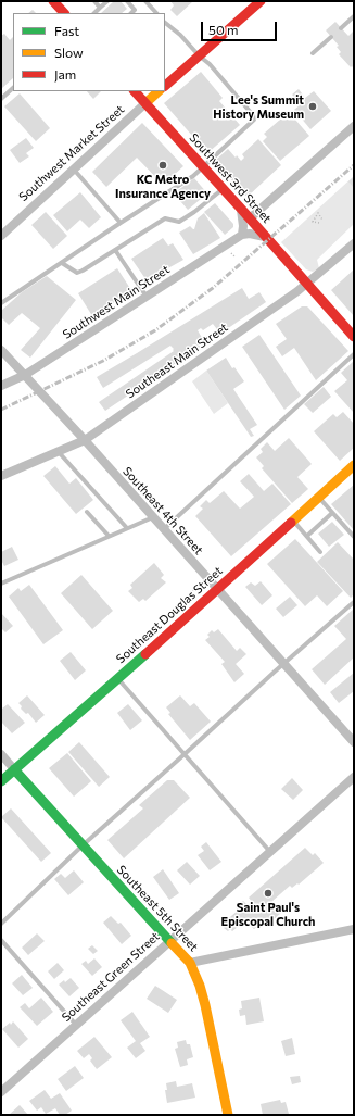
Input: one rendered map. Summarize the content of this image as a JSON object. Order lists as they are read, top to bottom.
{
  "streets": {
    "street": [
      "Southwest Market Street",
      "Southwest 3rd Street",
      "Southwest Main Street",
      "Southeast Main Street",
      "Southeast 4th Street",
      "Southeast Douglas Street",
      "Southeast 5th Street",
      "Southeast Green Street"
    ]
  },
  "crossings": [
    ["Southwest Market Street", "Southwest 3rd Street"],
    ["Southwest 3rd Street", "Southeast Main Street"],
    ["Southwest Main Street", "Southeast 4th Street"],
    ["Southeast Main Street", "Southeast 4th Street"],
    ["Southeast 4th Street", "Southeast Douglas Street"],
    ["Southeast Douglas Street", "Southeast 5th Street"],
    ["Southeast 5th Street", "Southeast Green Street"]
  ],
  "places": ["Lee's Summit History Museum", "KC Metro Insurance Agency", "Saint Paul's Episcopal Church"],
  "legend": ["Fast", "Slow", "Jam"],
  "scale_bar": "50 m"
}
